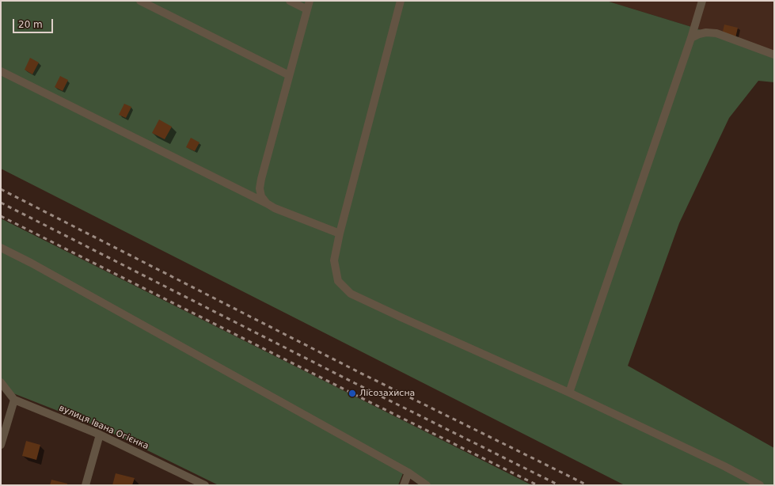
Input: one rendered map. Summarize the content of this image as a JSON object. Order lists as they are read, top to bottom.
{
  "streets": {
    "street": ["вулиця Івана Огієнка"]
  },
  "places": ["Лісозахисна"],
  "scale_bar": "20 m"
}
